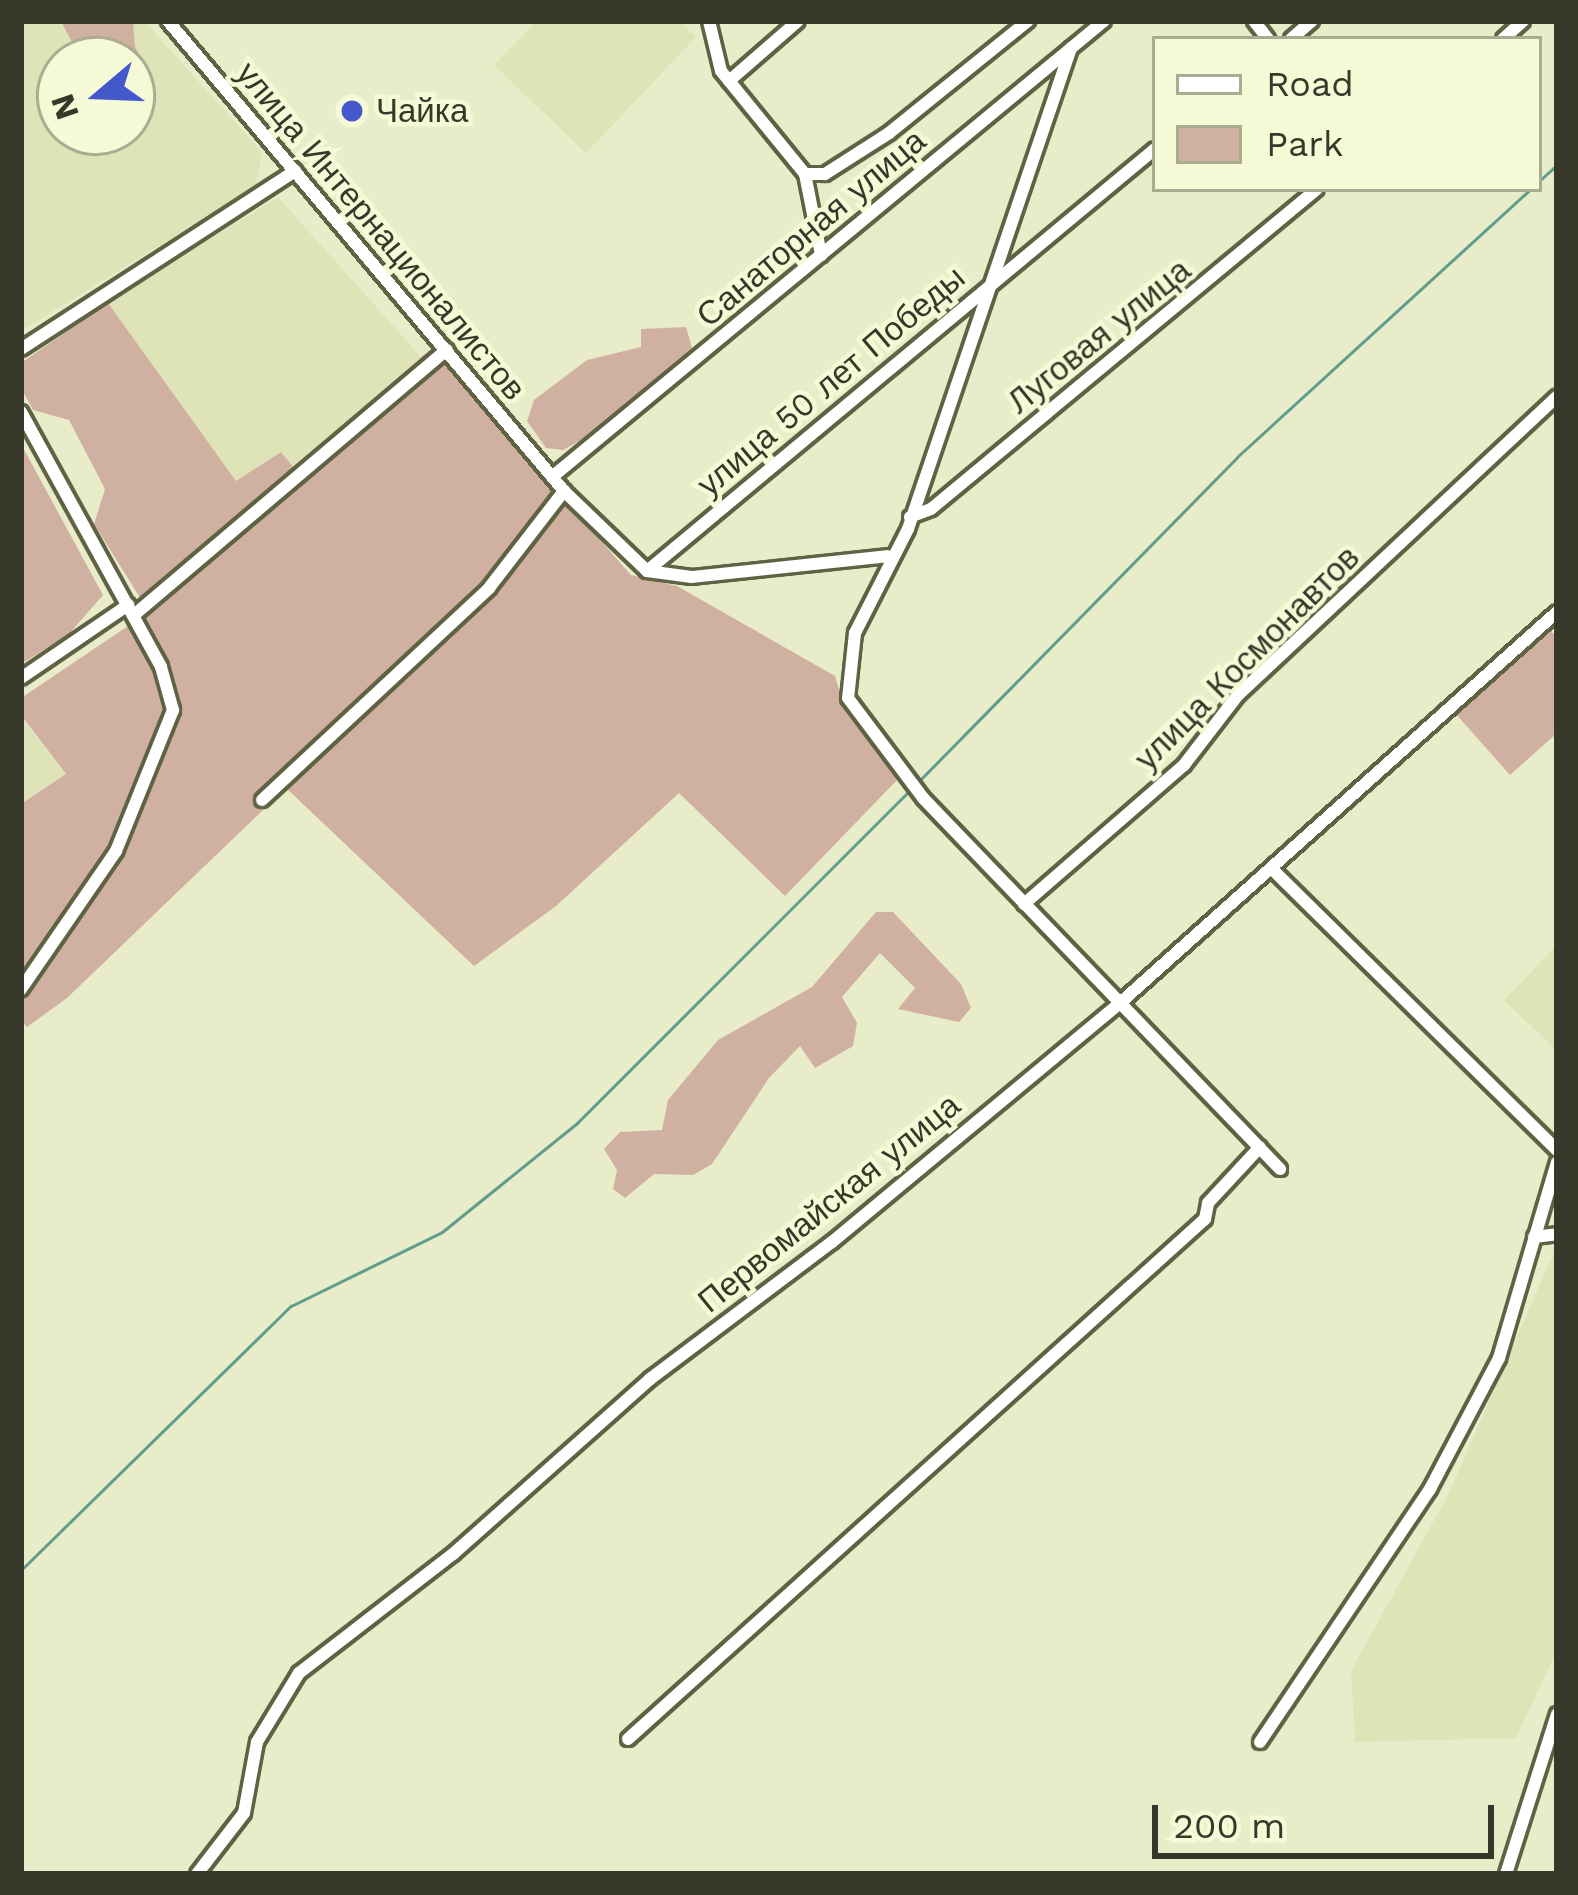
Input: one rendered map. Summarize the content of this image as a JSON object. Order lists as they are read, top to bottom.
{
  "streets": {
    "street": [
      "Санаторная улица",
      "улица Интернационалистов",
      "Луговая улица",
      "улица 50 лет Победы",
      "улица Космонавтов",
      "Первомайская улица"
    ]
  },
  "crossings": [
    ["Санаторная улица", "улица Интернационалистов"]
  ],
  "places": ["Чайка"],
  "legend": ["Road", "Park"],
  "scale_bar": "200 m",
  "north": "left"
}
